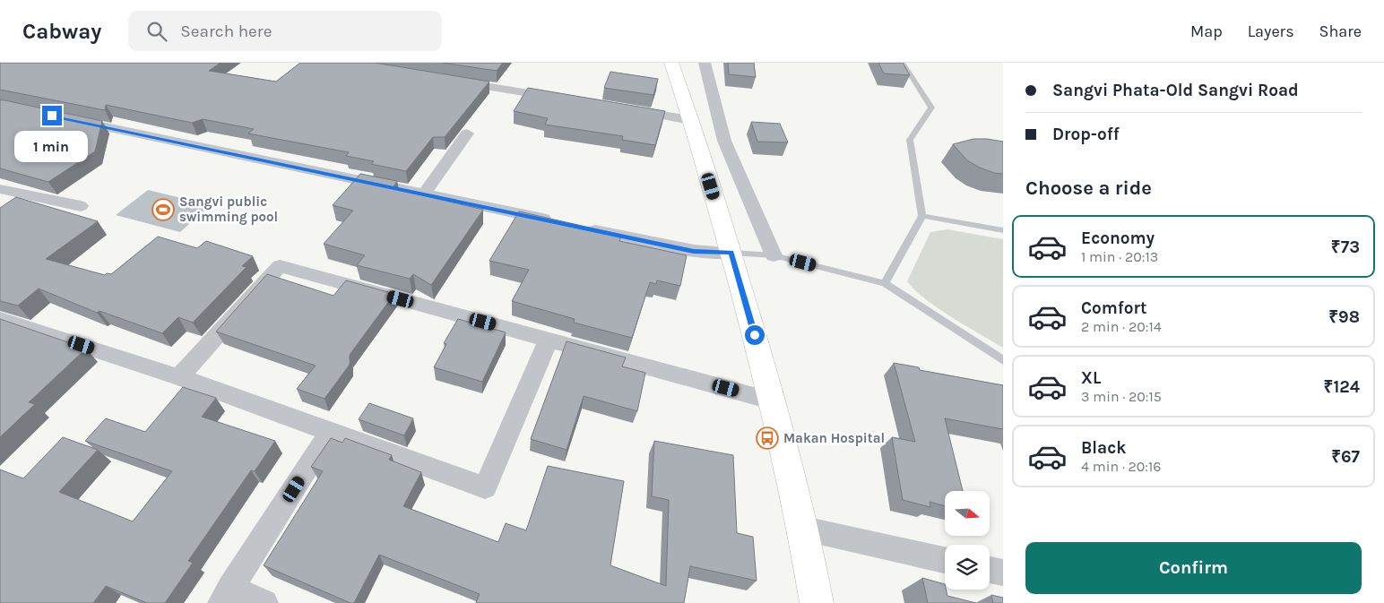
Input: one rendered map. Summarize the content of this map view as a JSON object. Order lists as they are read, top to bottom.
{
  "places": {
    "sports": ["Sangvi public swimming pool"],
    "bus stop": ["Makan Hospital"]
  },
  "north": "right",
  "page": {
    "header": "Cabway",
    "search": "Search here",
    "nav": ["Map", "Layers", "Share"],
    "banner": ["Sangvi Phata-Old Sangvi Road", "Drop-off"],
    "bubble": "1 min",
    "heading": "Choose a ride",
    "list": [
      {
        "name": "Economy",
        "note": "1 min · 20:13",
        "value": "₹73"
      },
      {
        "name": "Comfort",
        "note": "2 min · 20:14",
        "value": "₹98"
      },
      {
        "name": "XL",
        "note": "3 min · 20:15",
        "value": "₹124"
      },
      {
        "name": "Black",
        "note": "4 min · 20:16",
        "value": "₹67"
      }
    ],
    "buttons": "Confirm"
  }
}
